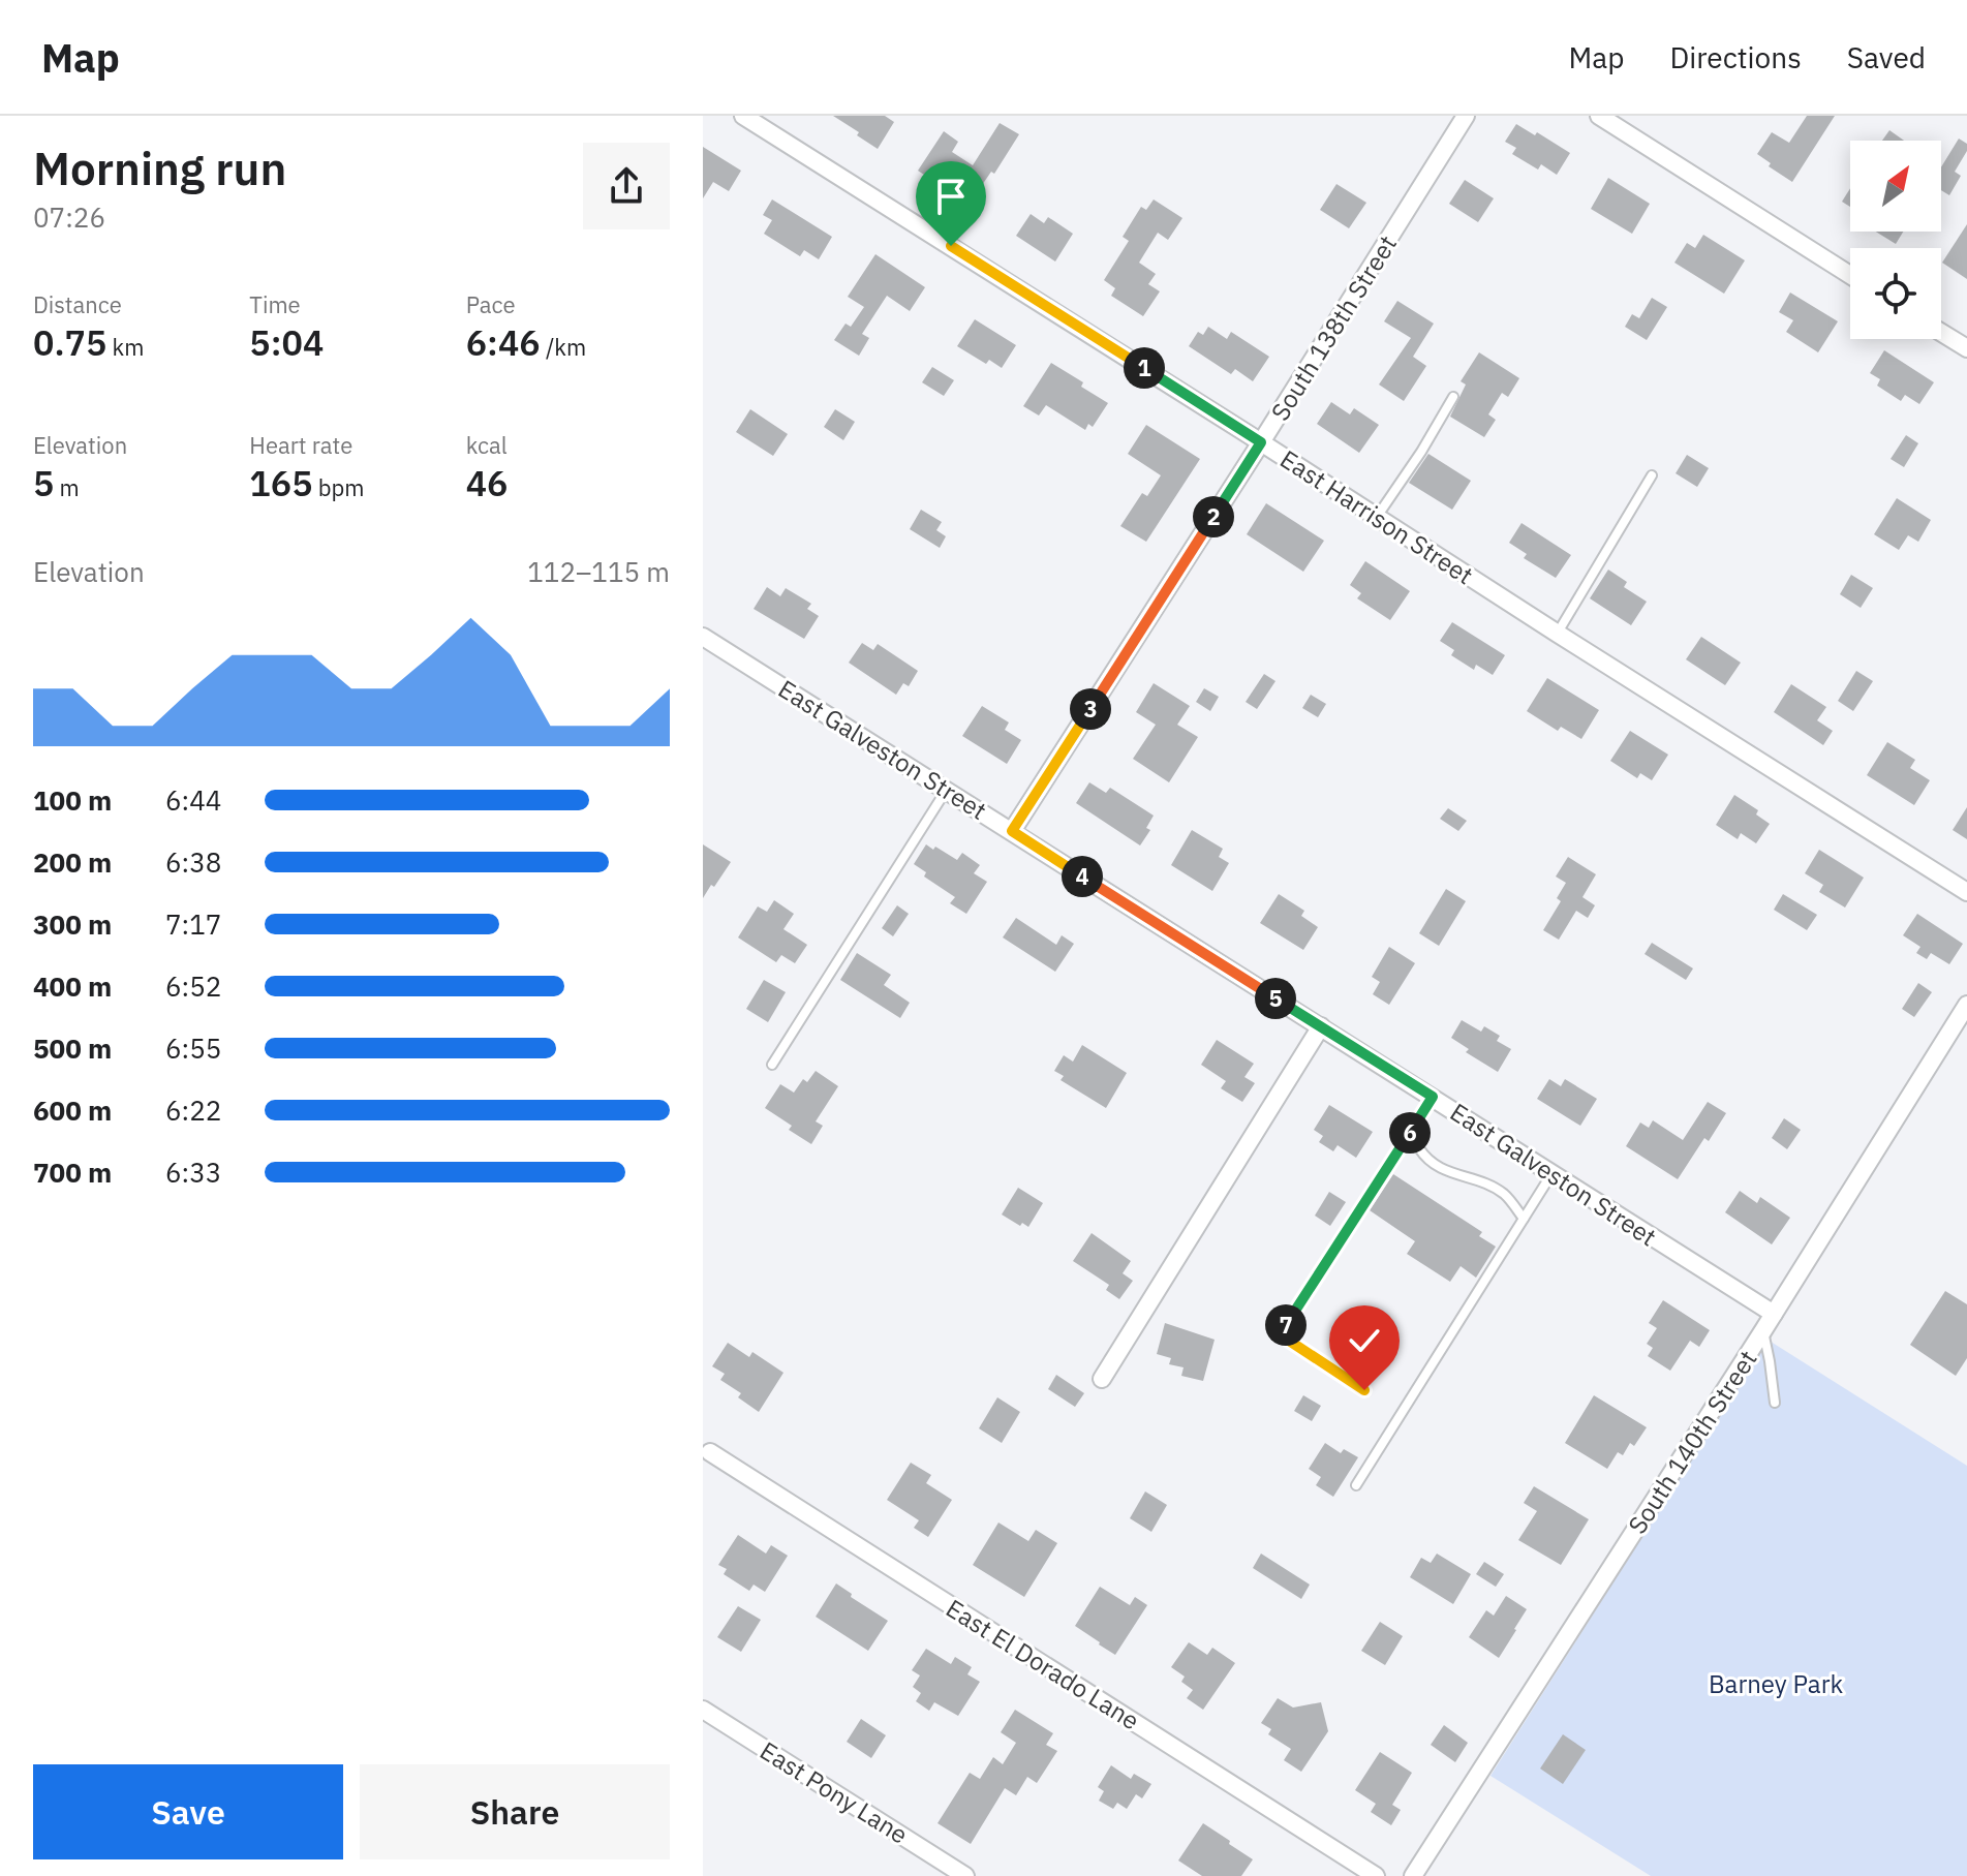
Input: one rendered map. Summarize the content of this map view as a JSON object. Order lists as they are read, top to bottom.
{
  "streets": {
    "street": [
      "South 138th Street",
      "East Harrison Street",
      "East Galveston Street",
      "South 140th Street",
      "East El Dorado Lane",
      "East Pony Lane"
    ]
  },
  "crossings": [
    ["South 138th Street", "East Harrison Street"],
    ["South 138th Street", "East Galveston Street"],
    ["East Galveston Street", "South 140th Street"]
  ],
  "parks": ["Barney Park"],
  "north": "top right",
  "page": {
    "header": "Map",
    "nav": ["Map", "Directions", "Saved"],
    "heading": ["Morning run", "07:26"],
    "stats": [
      ["Distance", "0.75 km"],
      ["Time", "5:04"],
      ["Pace", "6:46 /km"],
      ["Elevation", "5 m"],
      ["Heart rate", "165 bpm"],
      ["kcal", "46"]
    ],
    "pins": [
      "1",
      "2",
      "3",
      "4",
      "5",
      "6",
      "7"
    ],
    "chart": ["Elevation", "112–115 m"],
    "list": [
      {
        "name": "100 m",
        "note": "6:44"
      },
      {
        "name": "200 m",
        "note": "6:38"
      },
      {
        "name": "300 m",
        "note": "7:17"
      },
      {
        "name": "400 m",
        "note": "6:52"
      },
      {
        "name": "500 m",
        "note": "6:55"
      },
      {
        "name": "600 m",
        "note": "6:22"
      },
      {
        "name": "700 m",
        "note": "6:33"
      }
    ],
    "buttons": ["Save", "Share"]
  }
}
